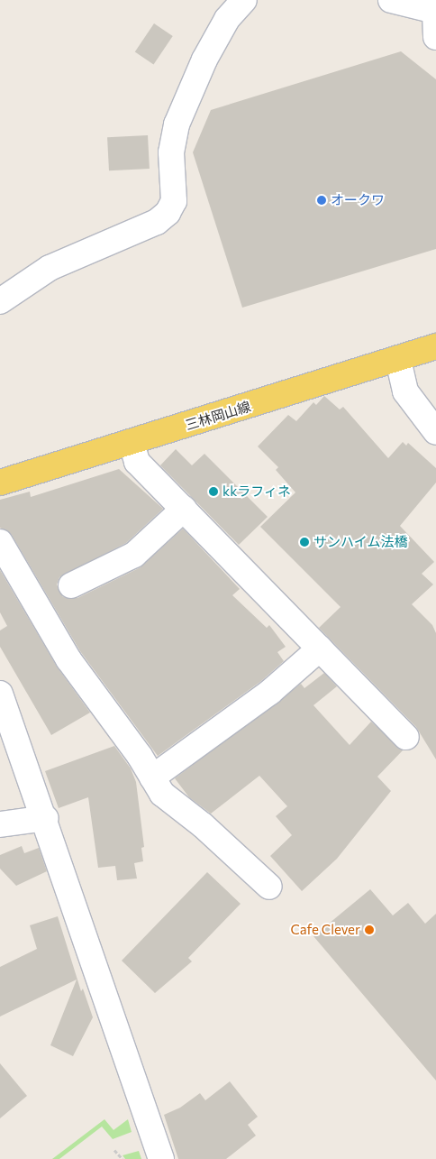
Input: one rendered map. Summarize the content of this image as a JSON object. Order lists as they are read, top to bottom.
{
  "streets": {
    "main road": ["三林岡山線"]
  },
  "places": [
    "オークワ",
    "kkラフィネ",
    "サンハイム法橋",
    "Cafe Clever"
  ]
}
